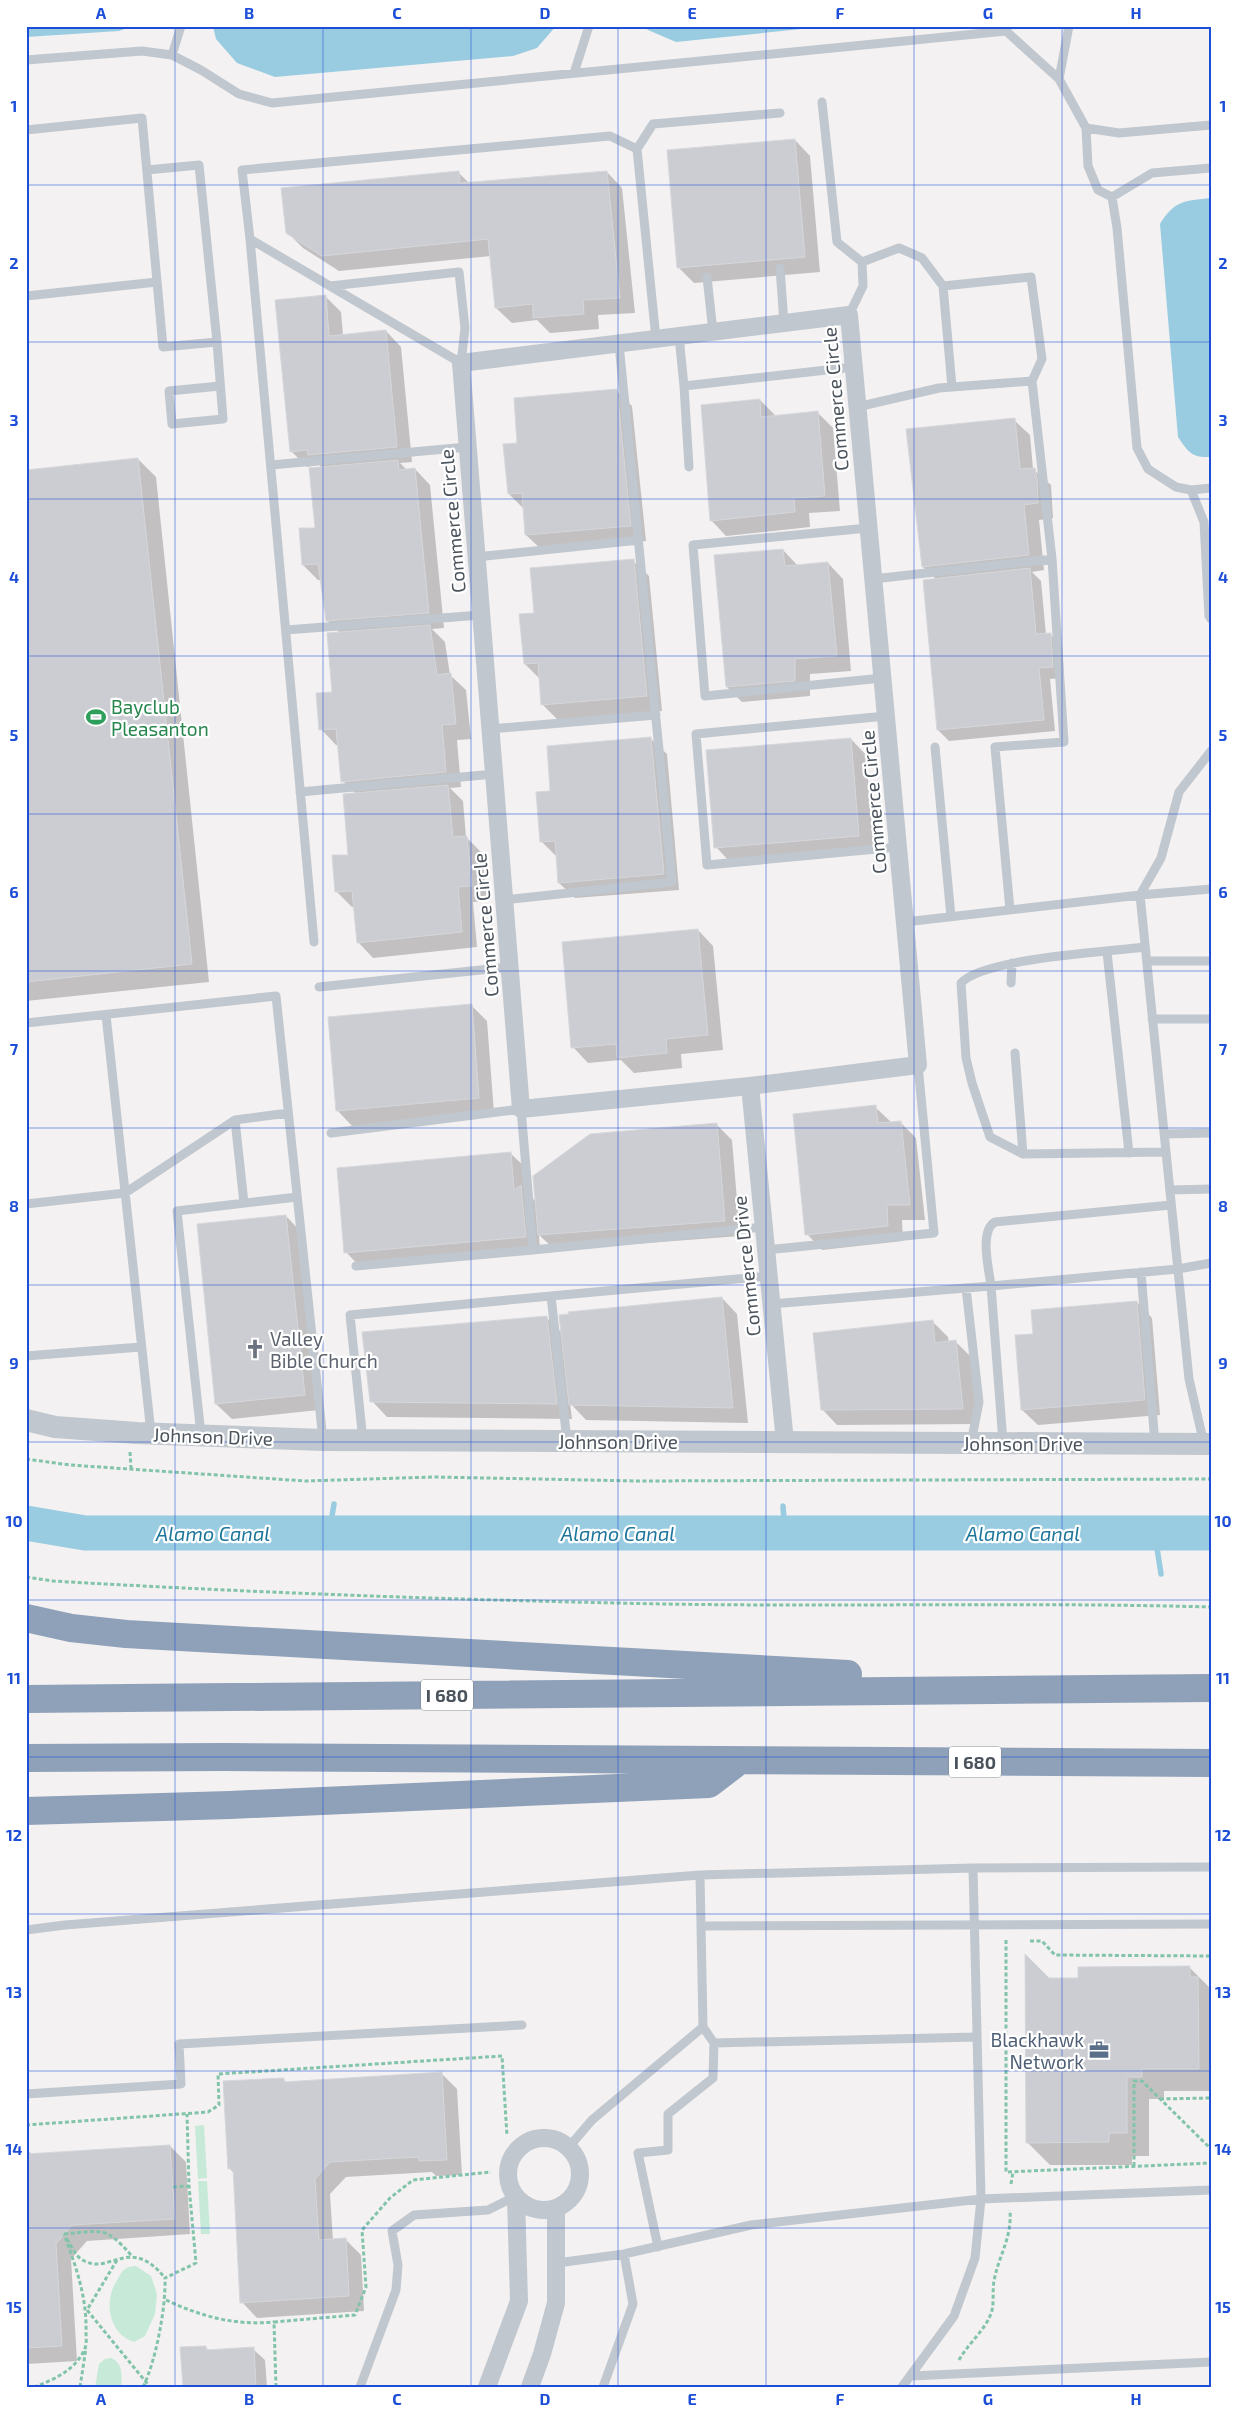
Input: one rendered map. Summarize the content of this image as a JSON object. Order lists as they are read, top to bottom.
{
  "streets": {
    "highway": ["I 680"],
    "street": ["Commerce Circle", "Commerce Drive", "Johnson Drive"]
  },
  "crossings": [
    ["Commerce Drive", "Johnson Drive"]
  ],
  "water": ["Alamo Canal"],
  "places": {
    "sports": ["Bayclub Pleasanton"],
    "church": ["Valley Bible Church"],
    "office": ["Blackhawk Network"]
  },
  "grid": {
    "columns": [
      "A",
      "B",
      "C",
      "D",
      "E",
      "F",
      "G",
      "H"
    ],
    "rows": [
      "1",
      "2",
      "3",
      "4",
      "5",
      "6",
      "7",
      "8",
      "9",
      "10",
      "11",
      "12",
      "13",
      "14",
      "15"
    ]
  }
}
